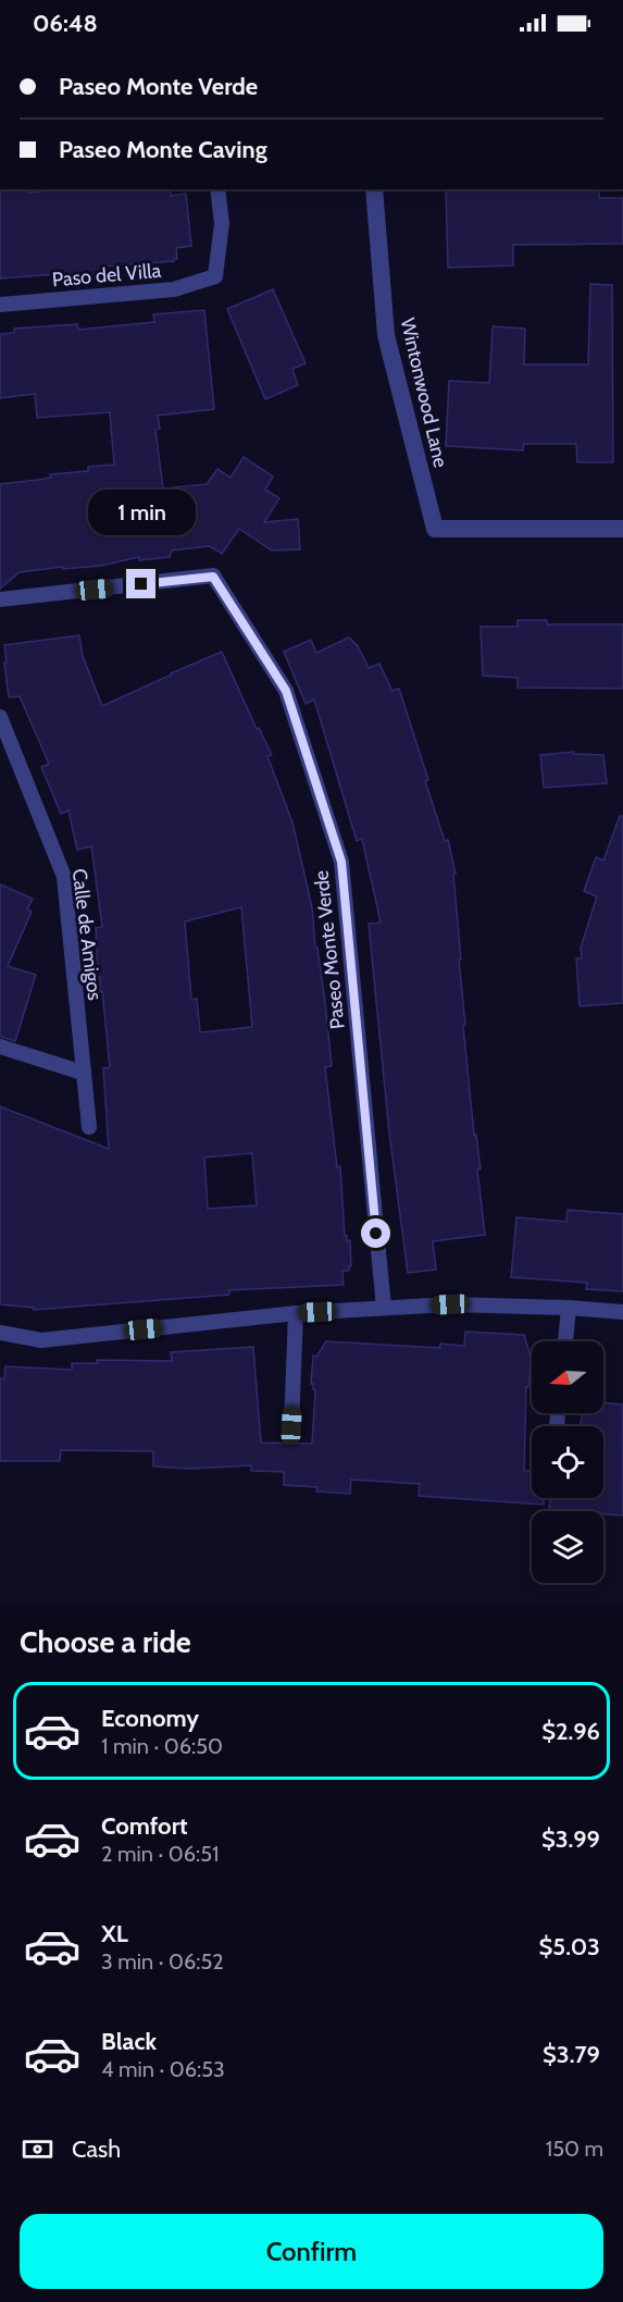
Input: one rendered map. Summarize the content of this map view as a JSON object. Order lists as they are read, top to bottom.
{
  "streets": {
    "street": ["Wintonwood Lane"],
    "lane": ["Paso del Villa", "Calle de Amigos", "Paseo Monte Verde"]
  },
  "north": "left",
  "page": {
    "status": "06:48",
    "banner": ["Paseo Monte Verde", "Paseo Monte Caving"],
    "bubble": "1 min",
    "heading": "Choose a ride",
    "list": [
      {
        "name": "Economy",
        "note": "1 min · 06:50",
        "value": "$2.96"
      },
      {
        "name": "Comfort",
        "note": "2 min · 06:51",
        "value": "$3.99"
      },
      {
        "name": "XL",
        "note": "3 min · 06:52",
        "value": "$5.03"
      },
      {
        "name": "Black",
        "note": "4 min · 06:53",
        "value": "$3.79"
      }
    ],
    "pay": ["Cash", "150 m"],
    "buttons": "Confirm"
  }
}
